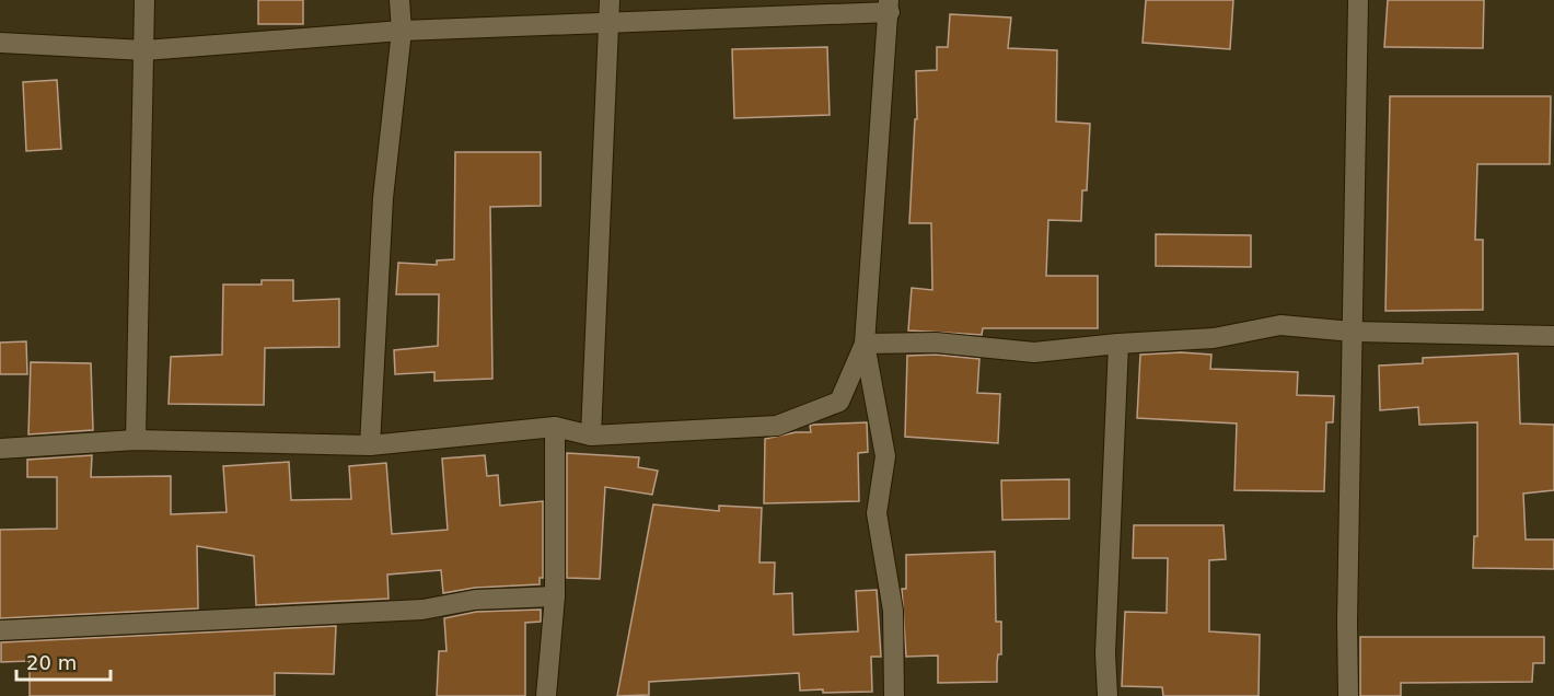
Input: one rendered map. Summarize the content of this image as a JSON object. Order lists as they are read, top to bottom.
{
  "scale_bar": "20 m"
}
